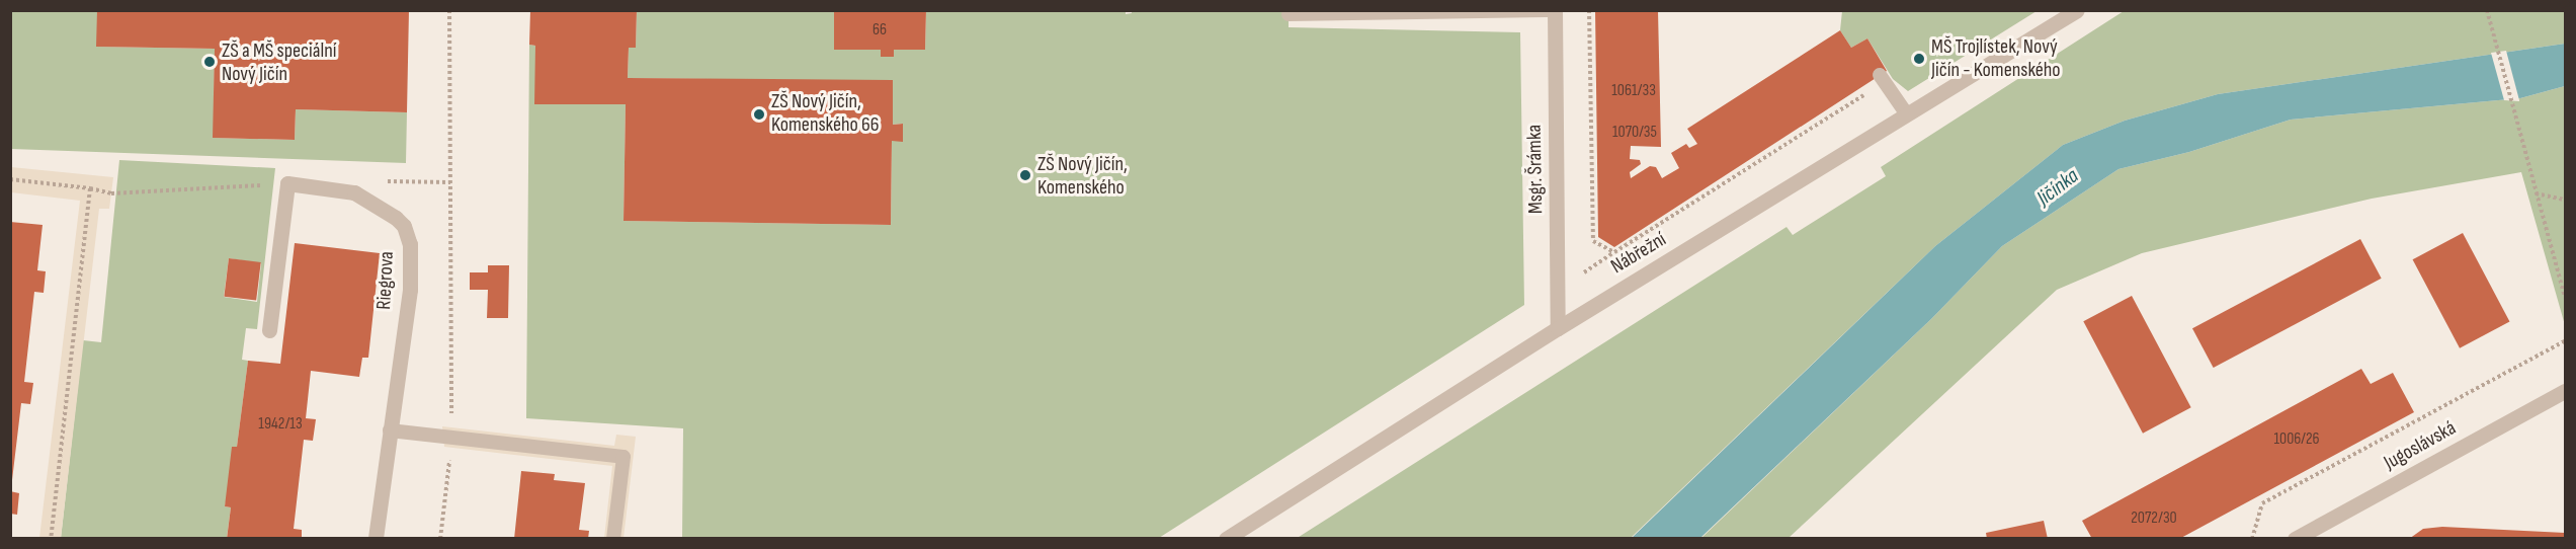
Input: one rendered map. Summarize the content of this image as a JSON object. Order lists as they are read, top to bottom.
{
  "streets": {
    "street": [
      "Msgr. Šrámka",
      "Nábřežní",
      "Riegrova",
      "Jugoslávská"
    ]
  },
  "crossings": [
    ["Msgr. Šrámka", "Nábřežní"]
  ],
  "water": ["Jičínka"],
  "places": [
    "MŠ Trojlístek, Nový Jičín - Komenského",
    "ZŠ a MŠ speciální Nový Jičín",
    "ZŠ Nový Jičín, Komenského 66",
    "ZŠ Nový Jičín, Komenského"
  ],
  "house_numbers": [
    "66",
    "1061/33",
    "1070/35",
    "1942/13",
    "1006/26",
    "2072/30"
  ]
}
